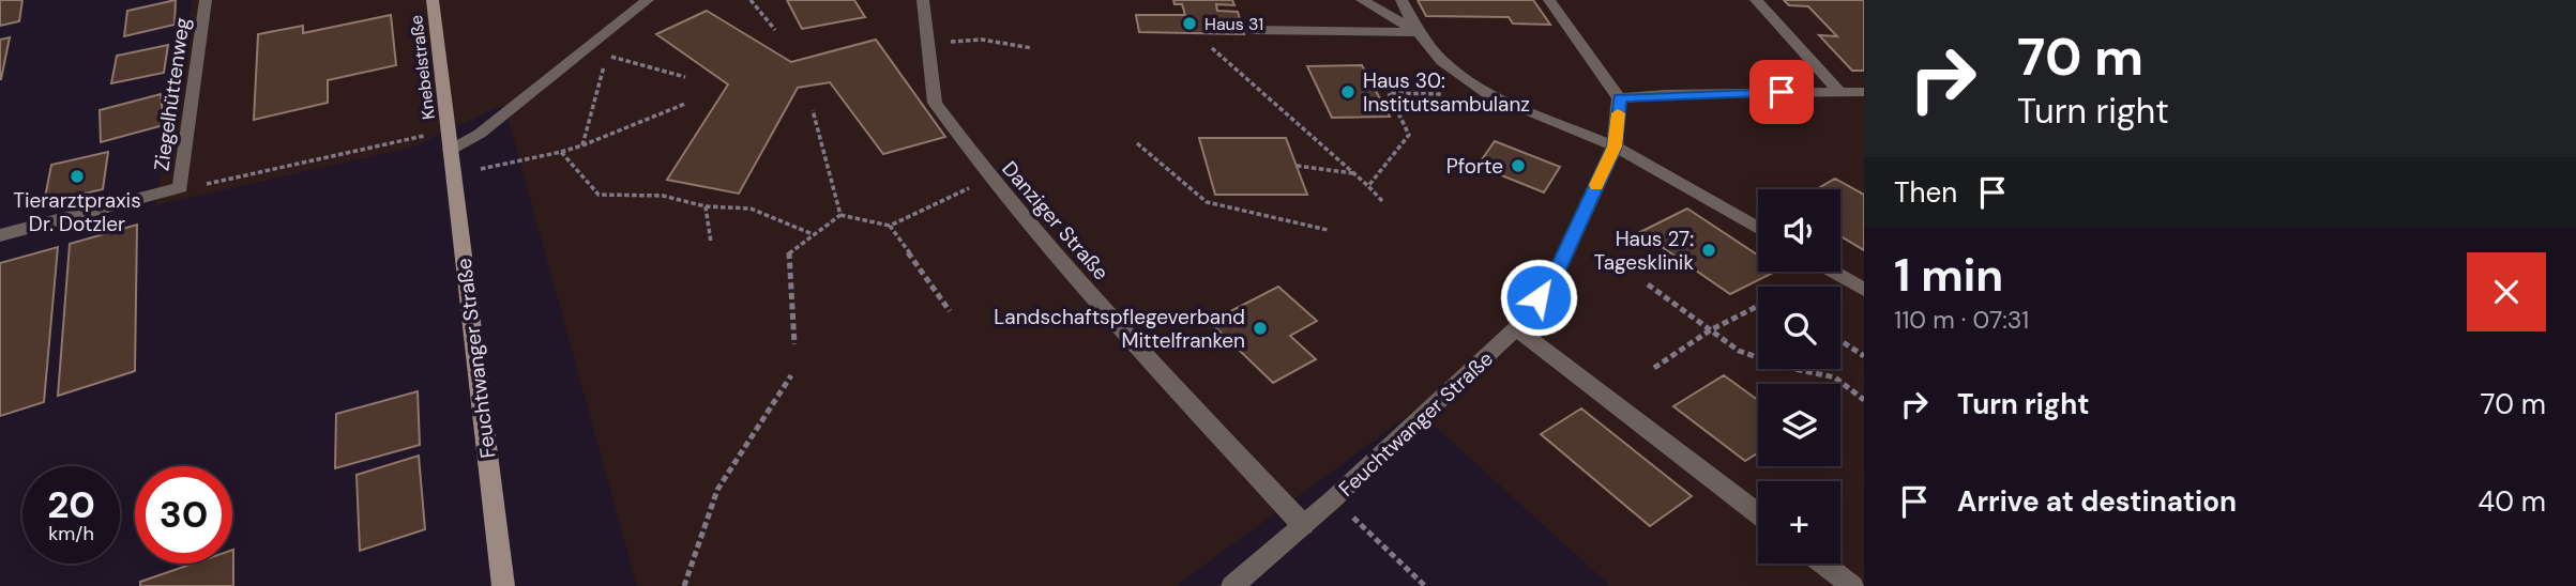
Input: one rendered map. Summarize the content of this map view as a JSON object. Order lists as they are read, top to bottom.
{
  "streets": {
    "main road": ["Knebelstraße", "Feuchtwanger Straße"],
    "street": ["Ziegelhüttenweg", "Danziger Straße"]
  },
  "crossings": [
    ["Knebelstraße", "Feuchtwanger Straße"],
    ["Danziger Straße", "Feuchtwanger Straße"]
  ],
  "places": [
    "Haus 31",
    "Haus 30: Institutsambulanz",
    "Pforte",
    "Tierarztpraxis Dr. Dotzler",
    "Haus 27: Tagesklinik",
    "Landschaftspflegeverband Mittelfranken"
  ],
  "page": {
    "turn": ["70 m", "Turn right"],
    "then": "Then",
    "map_buttons": "+",
    "heading": ["1 min", "110 m · 07:31"],
    "list": [
      {
        "name": "Turn right",
        "value": "70 m"
      },
      {
        "name": "Arrive at destination",
        "value": "40 m"
      }
    ],
    "speed": "20 km/h",
    "limit": "30"
  }
}
